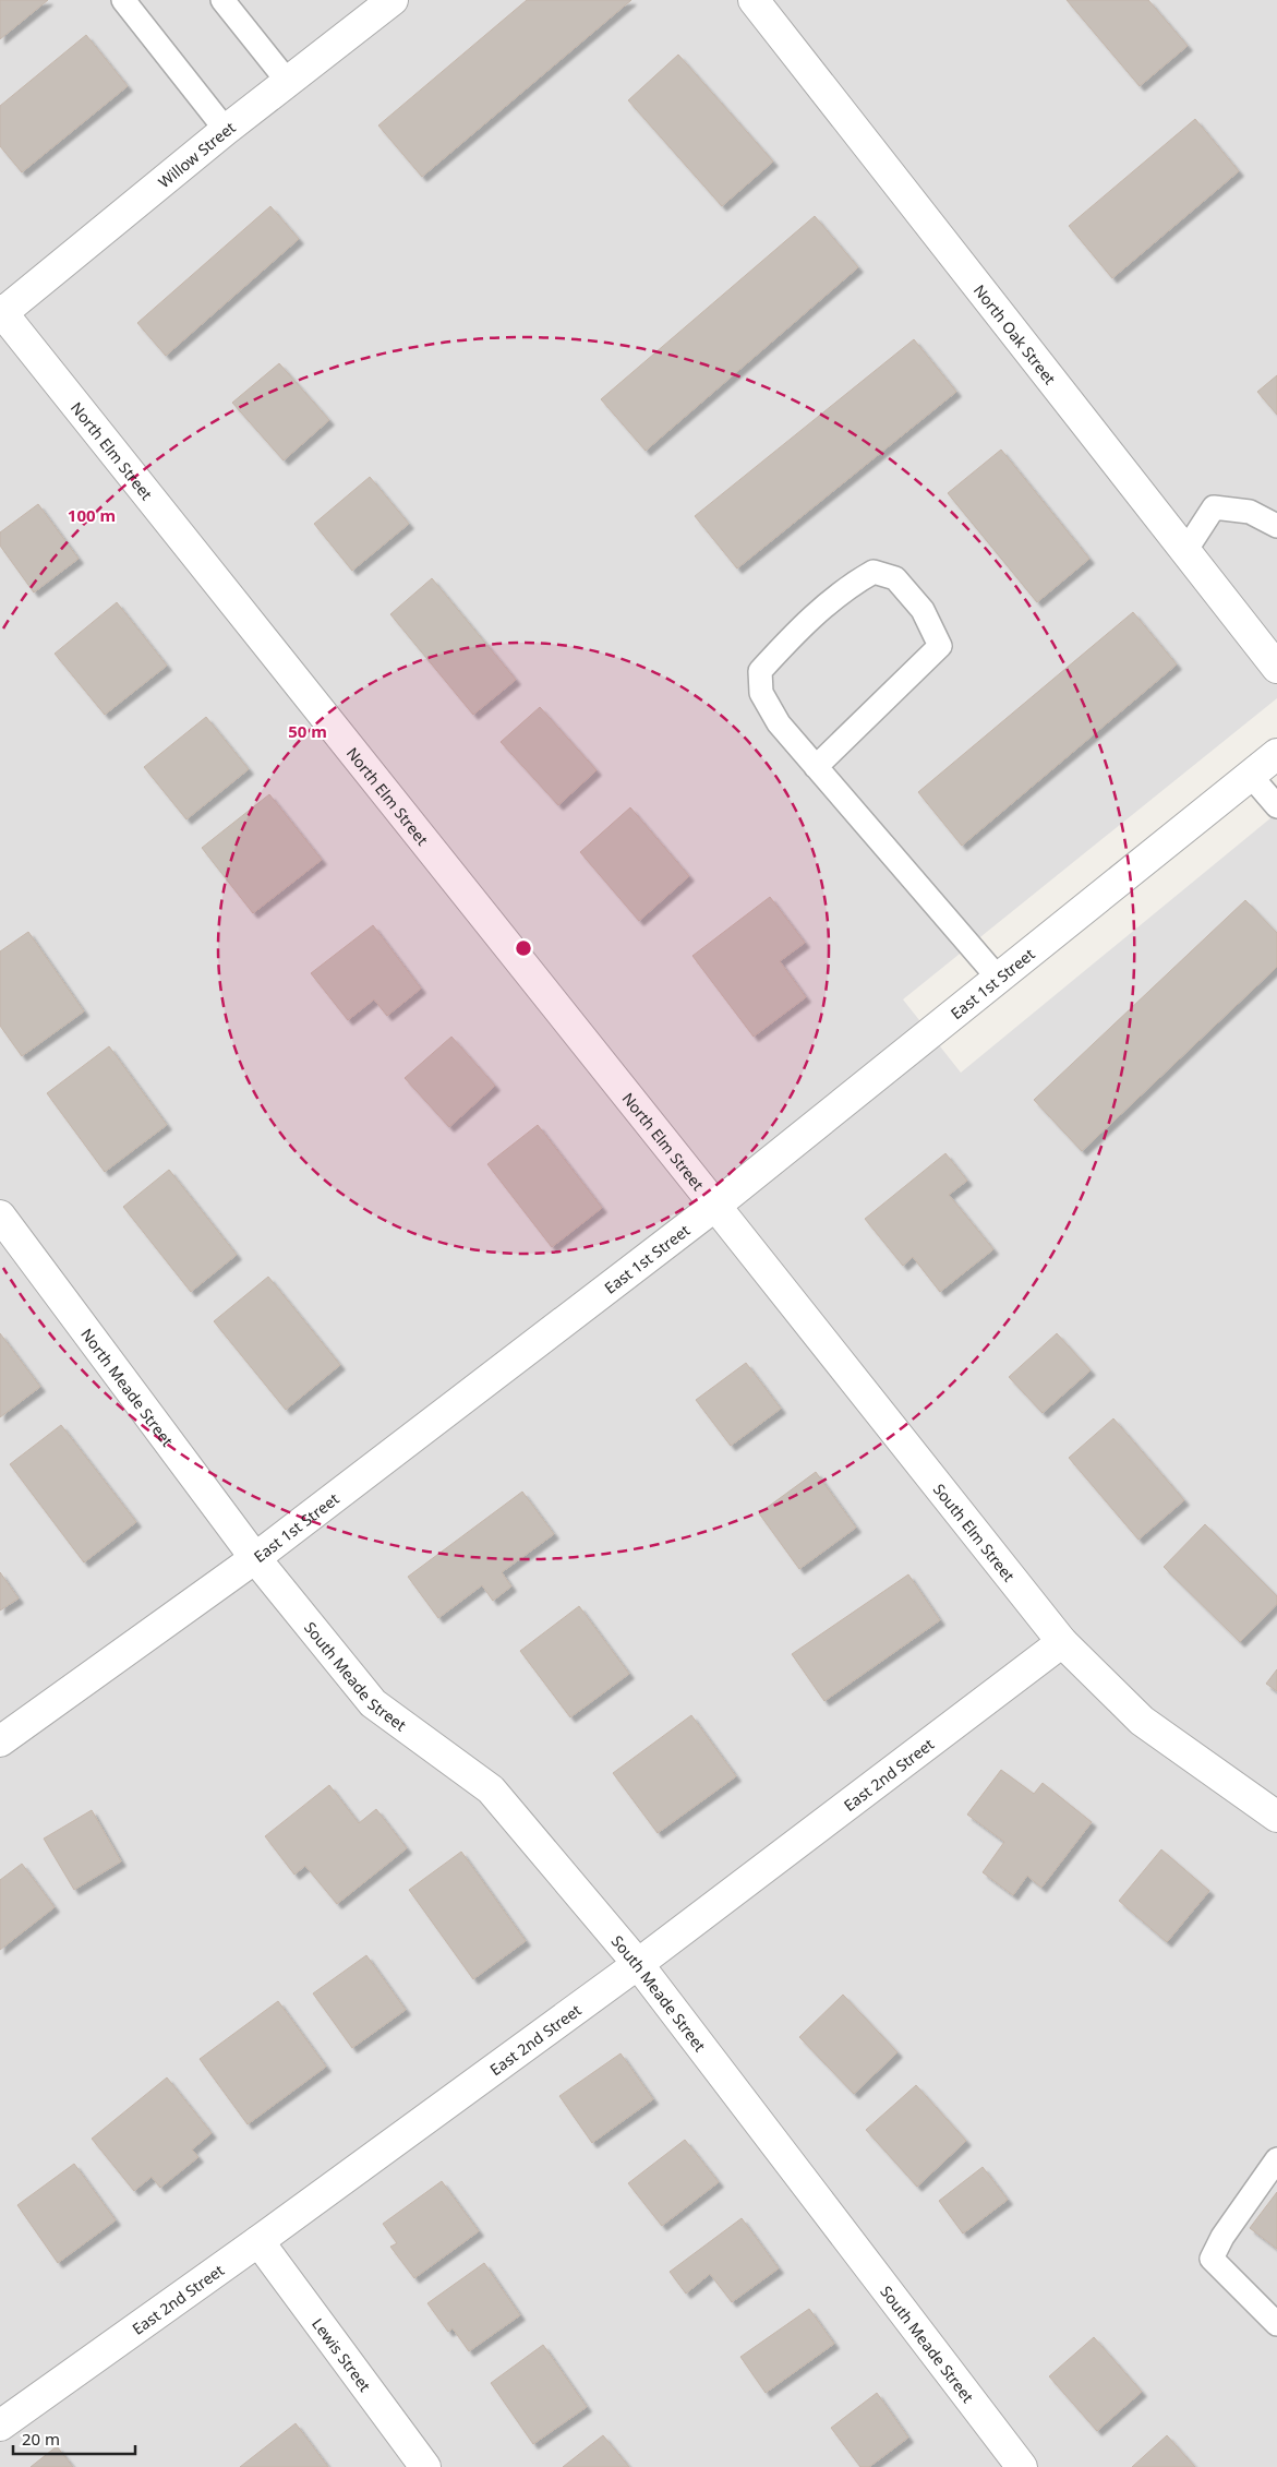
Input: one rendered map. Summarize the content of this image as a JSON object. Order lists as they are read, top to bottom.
{
  "streets": {
    "street": [
      "Willow Street",
      "North Oak Street",
      "North Elm Street",
      "East 1st Street",
      "North Meade Street",
      "South Elm Street",
      "South Meade Street",
      "East 2nd Street",
      "Lewis Street"
    ]
  },
  "crossings": [
    ["Willow Street", "North Elm Street"],
    ["North Elm Street", "East 1st Street"],
    ["North Elm Street", "South Elm Street"],
    ["East 1st Street", "North Meade Street"],
    ["East 1st Street", "South Elm Street"],
    ["East 1st Street", "South Meade Street"],
    ["North Meade Street", "South Meade Street"],
    ["South Elm Street", "East 2nd Street"],
    ["South Meade Street", "East 2nd Street"],
    ["East 2nd Street", "Lewis Street"]
  ],
  "scale_bar": "20 m",
  "rings": ["100 m", "50 m"]
}
